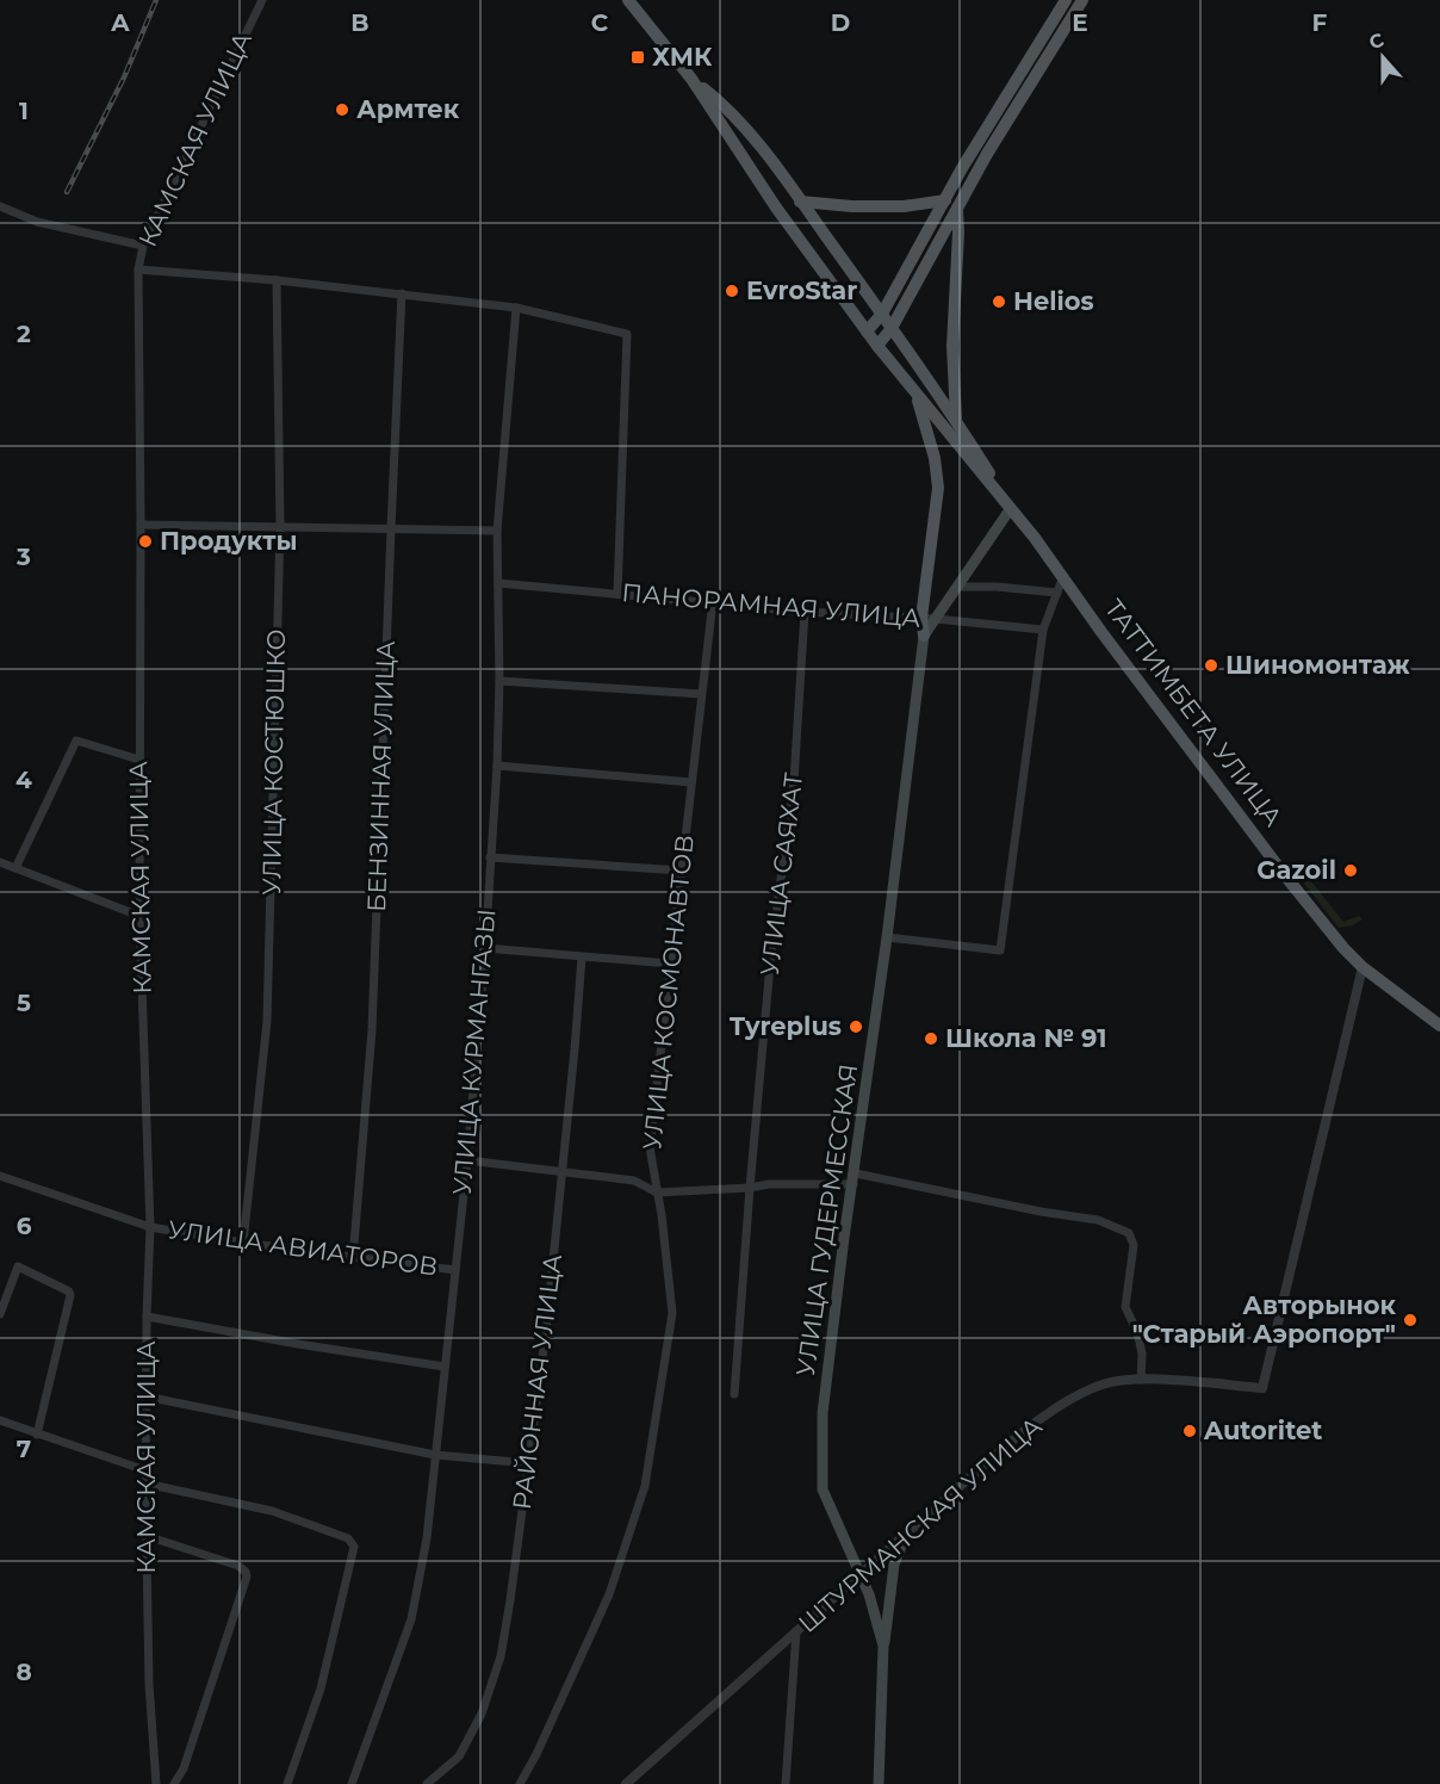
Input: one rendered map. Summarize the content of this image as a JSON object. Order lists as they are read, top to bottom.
{
  "streets": {
    "main road": ["ТАТТИМБЕТА УЛИЦА", "УЛИЦА ГУДЕРМЕССКАЯ"],
    "street": [
      "КАМСКАЯ УЛИЦА",
      "ПАНОРАМНАЯ УЛИЦА",
      "УЛИЦА КОСТЮШКО",
      "БЕНЗИННАЯ УЛИЦА",
      "УЛИЦА САЯХАТ",
      "УЛИЦА КОСМОНАВТОВ",
      "УЛИЦА КУРМАНГАЗЫ",
      "УЛИЦА АВИАТОРОВ",
      "РАЙОННАЯ УЛИЦА",
      "ШТУРМАНСКАЯ УЛИЦА"
    ]
  },
  "crossings": [
    ["КАМСКАЯ УЛИЦА", "УЛИЦА АВИАТОРОВ"],
    ["ПАНОРАМНАЯ УЛИЦА", "УЛИЦА САЯХАТ"],
    ["ПАНОРАМНАЯ УЛИЦА", "УЛИЦА КОСМОНАВТОВ"],
    ["ПАНОРАМНАЯ УЛИЦА", "УЛИЦА КУРМАНГАЗЫ"],
    ["ПАНОРАМНАЯ УЛИЦА", "УЛИЦА ГУДЕРМЕССКАЯ"],
    ["ТАТТИМБЕТА УЛИЦА", "УЛИЦА ГУДЕРМЕССКАЯ"],
    ["ТАТТИМБЕТА УЛИЦА", "ШТУРМАНСКАЯ УЛИЦА"],
    ["УЛИЦА КОСТЮШКО", "УЛИЦА АВИАТОРОВ"],
    ["БЕНЗИННАЯ УЛИЦА", "УЛИЦА АВИАТОРОВ"],
    ["УЛИЦА КУРМАНГАЗЫ", "УЛИЦА АВИАТОРОВ"],
    ["УЛИЦА ГУДЕРМЕССКАЯ", "ШТУРМАНСКАЯ УЛИЦА"]
  ],
  "places": {
    "transit": ["ХМК"],
    "other": [
      "Армтек",
      "EvroStar",
      "Helios",
      "Продукты",
      "Шиномонтаж",
      "Gazoil",
      "Tyreplus",
      "Школа № 91",
      "Авторынок \"Старый Аэропорт\"",
      "Autoritet"
    ]
  },
  "north": "top",
  "grid": {
    "columns": [
      "A",
      "B",
      "C",
      "D",
      "E",
      "F"
    ],
    "rows": [
      "1",
      "2",
      "3",
      "4",
      "5",
      "6",
      "7",
      "8"
    ]
  }
}
